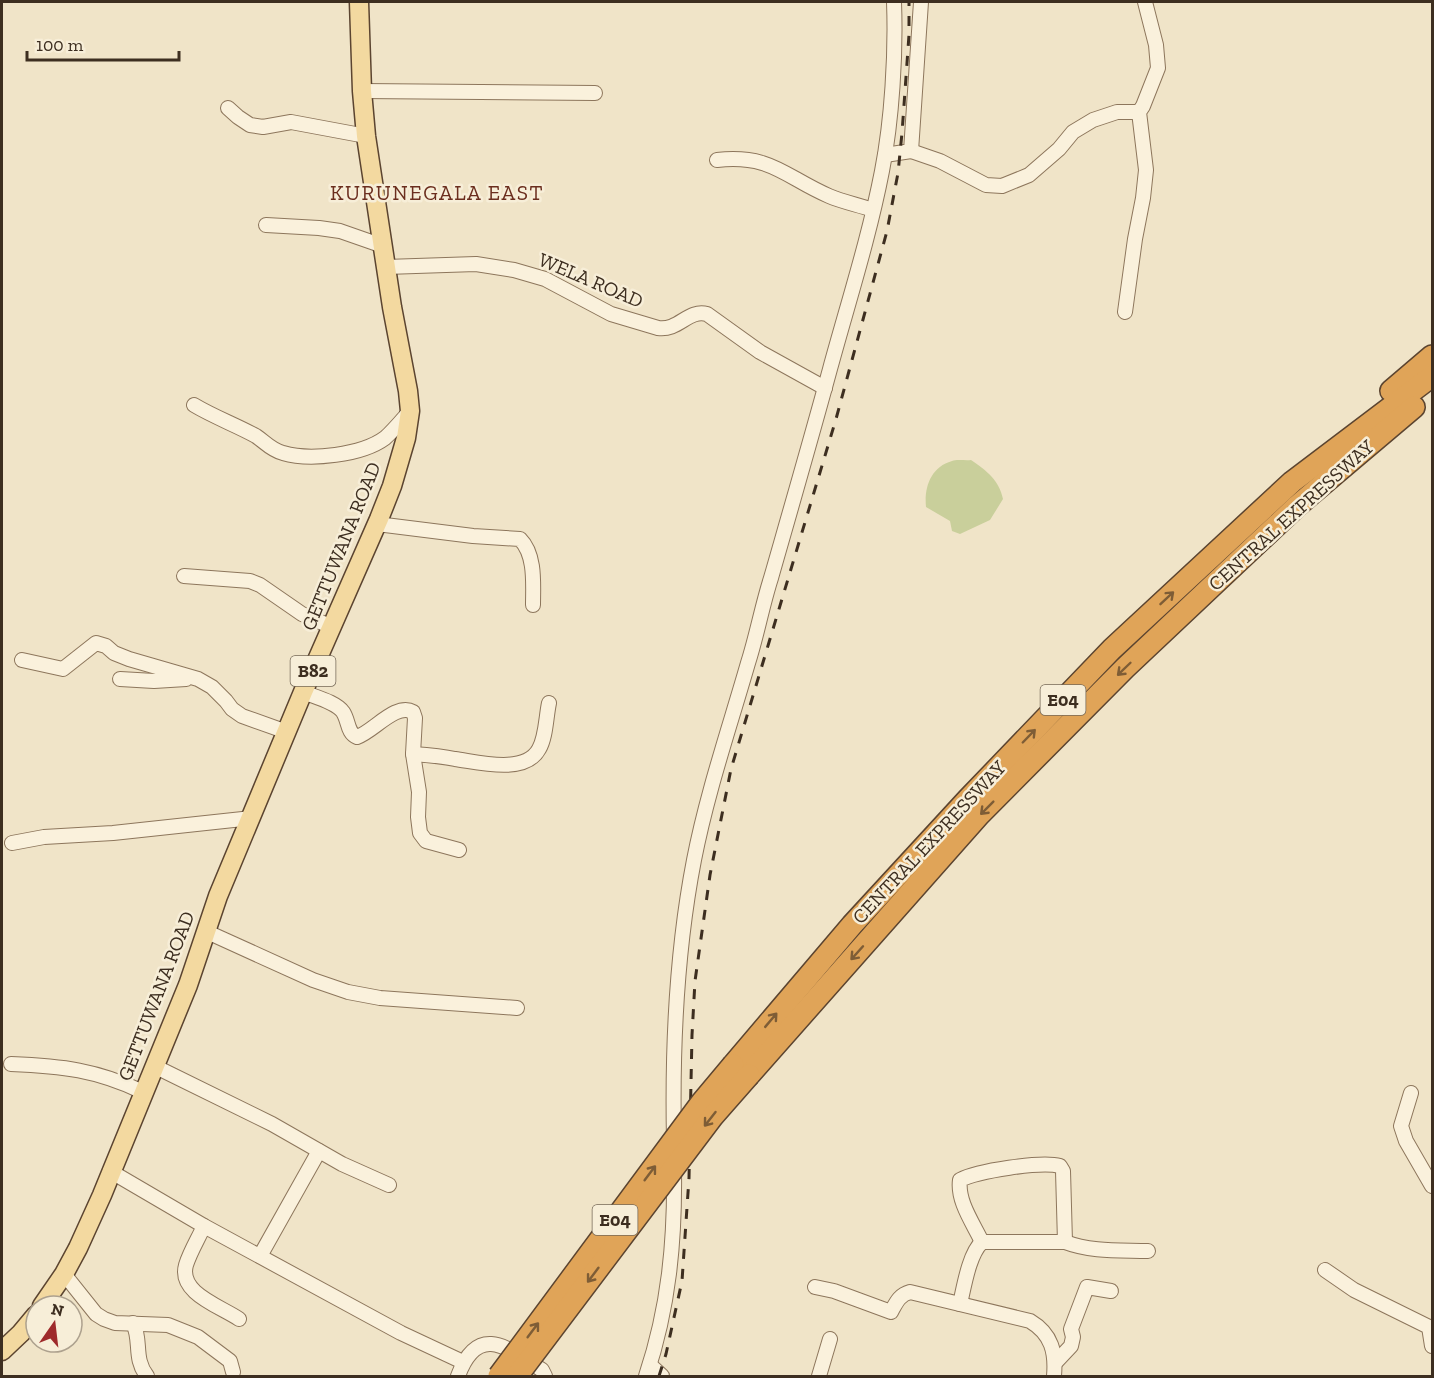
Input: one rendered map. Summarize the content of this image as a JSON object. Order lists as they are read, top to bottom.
{
  "streets": {
    "highway": ["CENTRAL EXPRESSWAY", "E04"],
    "main road": ["GETTUWANA ROAD", "B82"],
    "street": ["WELA ROAD"]
  },
  "crossings": [
    ["WELA ROAD", "GETTUWANA ROAD"]
  ],
  "districts": ["KURUNEGALA EAST"],
  "scale_bar": "100 m",
  "north": "top"
}
